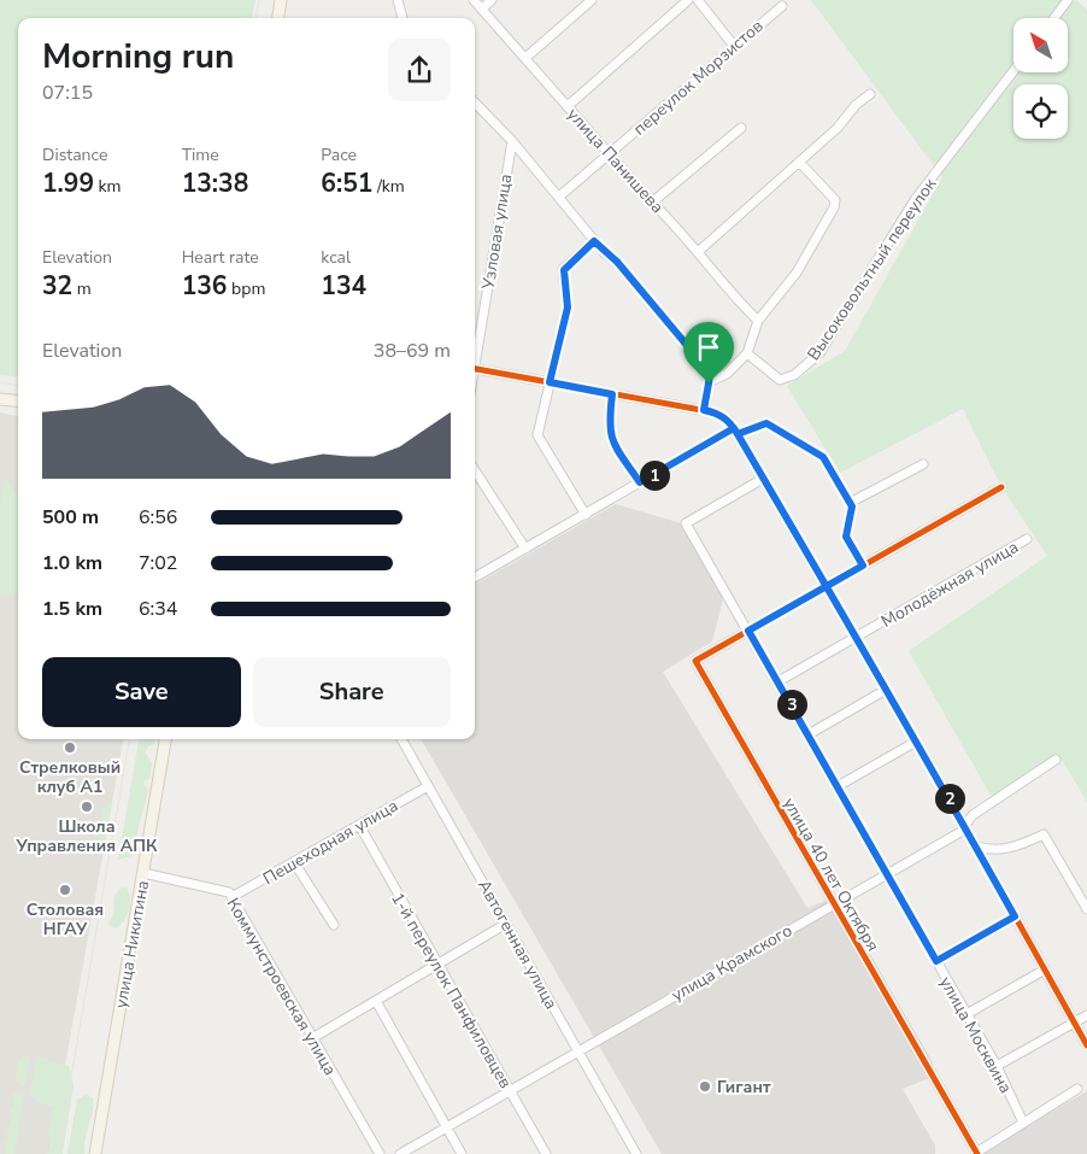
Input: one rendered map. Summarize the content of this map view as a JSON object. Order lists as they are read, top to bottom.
{
  "streets": {
    "main road": ["улица Никитина"],
    "street": [
      "переулок Морзистов",
      "улица Панишева",
      "Узловая улица",
      "Высоковольтный переулок",
      "Молодёжная улица",
      "Пешеходная улица",
      "улица 40 лет Октября",
      "Автогенная улица",
      "улица Крамского",
      "Коммунстроевская улица",
      "1-й переулок Панфиловцев",
      "улица Москвина"
    ]
  },
  "crossings": [
    ["переулок Морзистов", "улица Панишева"],
    ["Молодёжная улица", "улица Москвина"],
    ["Пешеходная улица", "Автогенная улица"],
    ["Пешеходная улица", "Коммунстроевская улица"],
    ["Пешеходная улица", "1-й переулок Панфиловцев"],
    ["улица 40 лет Октября", "улица Крамского"],
    ["улица 40 лет Октября", "улица Москвина"],
    ["улица Никитина", "Коммунстроевская улица"],
    ["Автогенная улица", "улица Крамского"],
    ["улица Крамского", "1-й переулок Панфиловцев"],
    ["улица Крамского", "улица Москвина"]
  ],
  "places": [
    "Стрелковый клуб А1",
    "Школа Управления АПК",
    "Столовая НГАУ",
    "Гигант"
  ],
  "north": "top left",
  "page": {
    "heading": ["Morning run", "07:15"],
    "stats": [
      ["Distance", "1.99 km"],
      ["Time", "13:38"],
      ["Pace", "6:51 /km"],
      ["Elevation", "32 m"],
      ["Heart rate", "136 bpm"],
      ["kcal", "134"]
    ],
    "chart": ["Elevation", "38–69 m"],
    "pins": ["1", "3", "2"],
    "list": [
      {
        "name": "500 m",
        "note": "6:56"
      },
      {
        "name": "1.0 km",
        "note": "7:02"
      },
      {
        "name": "1.5 km",
        "note": "6:34"
      }
    ],
    "buttons": ["Save", "Share"]
  }
}
